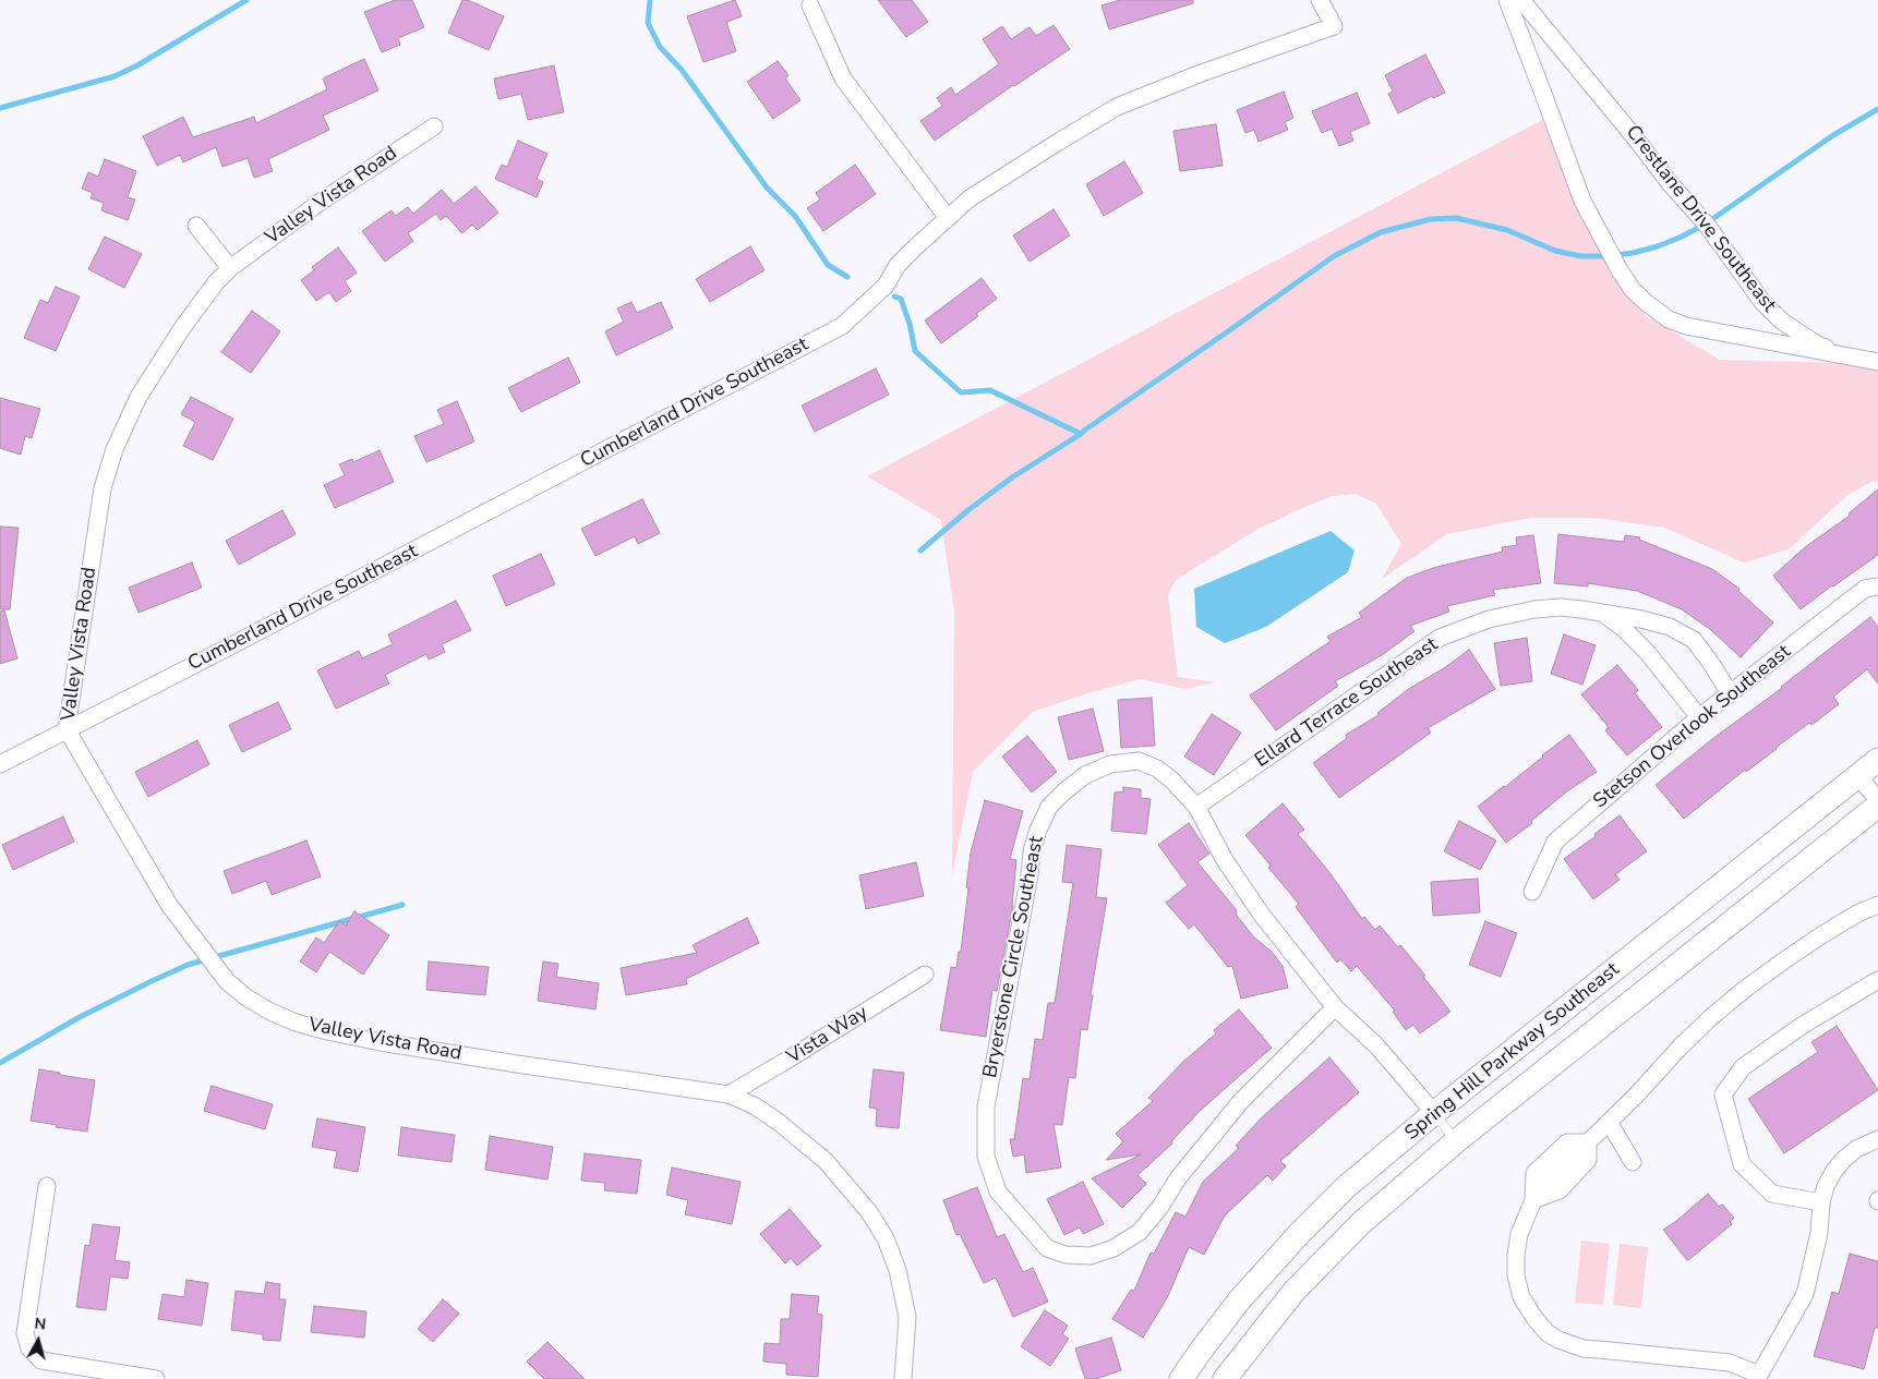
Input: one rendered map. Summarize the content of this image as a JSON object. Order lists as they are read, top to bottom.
{
  "streets": {
    "street": [
      "Valley Vista Road",
      "Crestlane Drive Southeast",
      "Cumberland Drive Southeast",
      "Ellard Terrace Southeast",
      "Stetson Overlook Southeast",
      "Bryerstone Circle Southeast",
      "Vista Way",
      "Spring Hill Parkway Southeast"
    ]
  },
  "crossings": [
    ["Valley Vista Road", "Cumberland Drive Southeast"],
    ["Valley Vista Road", "Vista Way"],
    ["Ellard Terrace Southeast", "Stetson Overlook Southeast"],
    ["Ellard Terrace Southeast", "Bryerstone Circle Southeast"]
  ],
  "north": "top"
}
